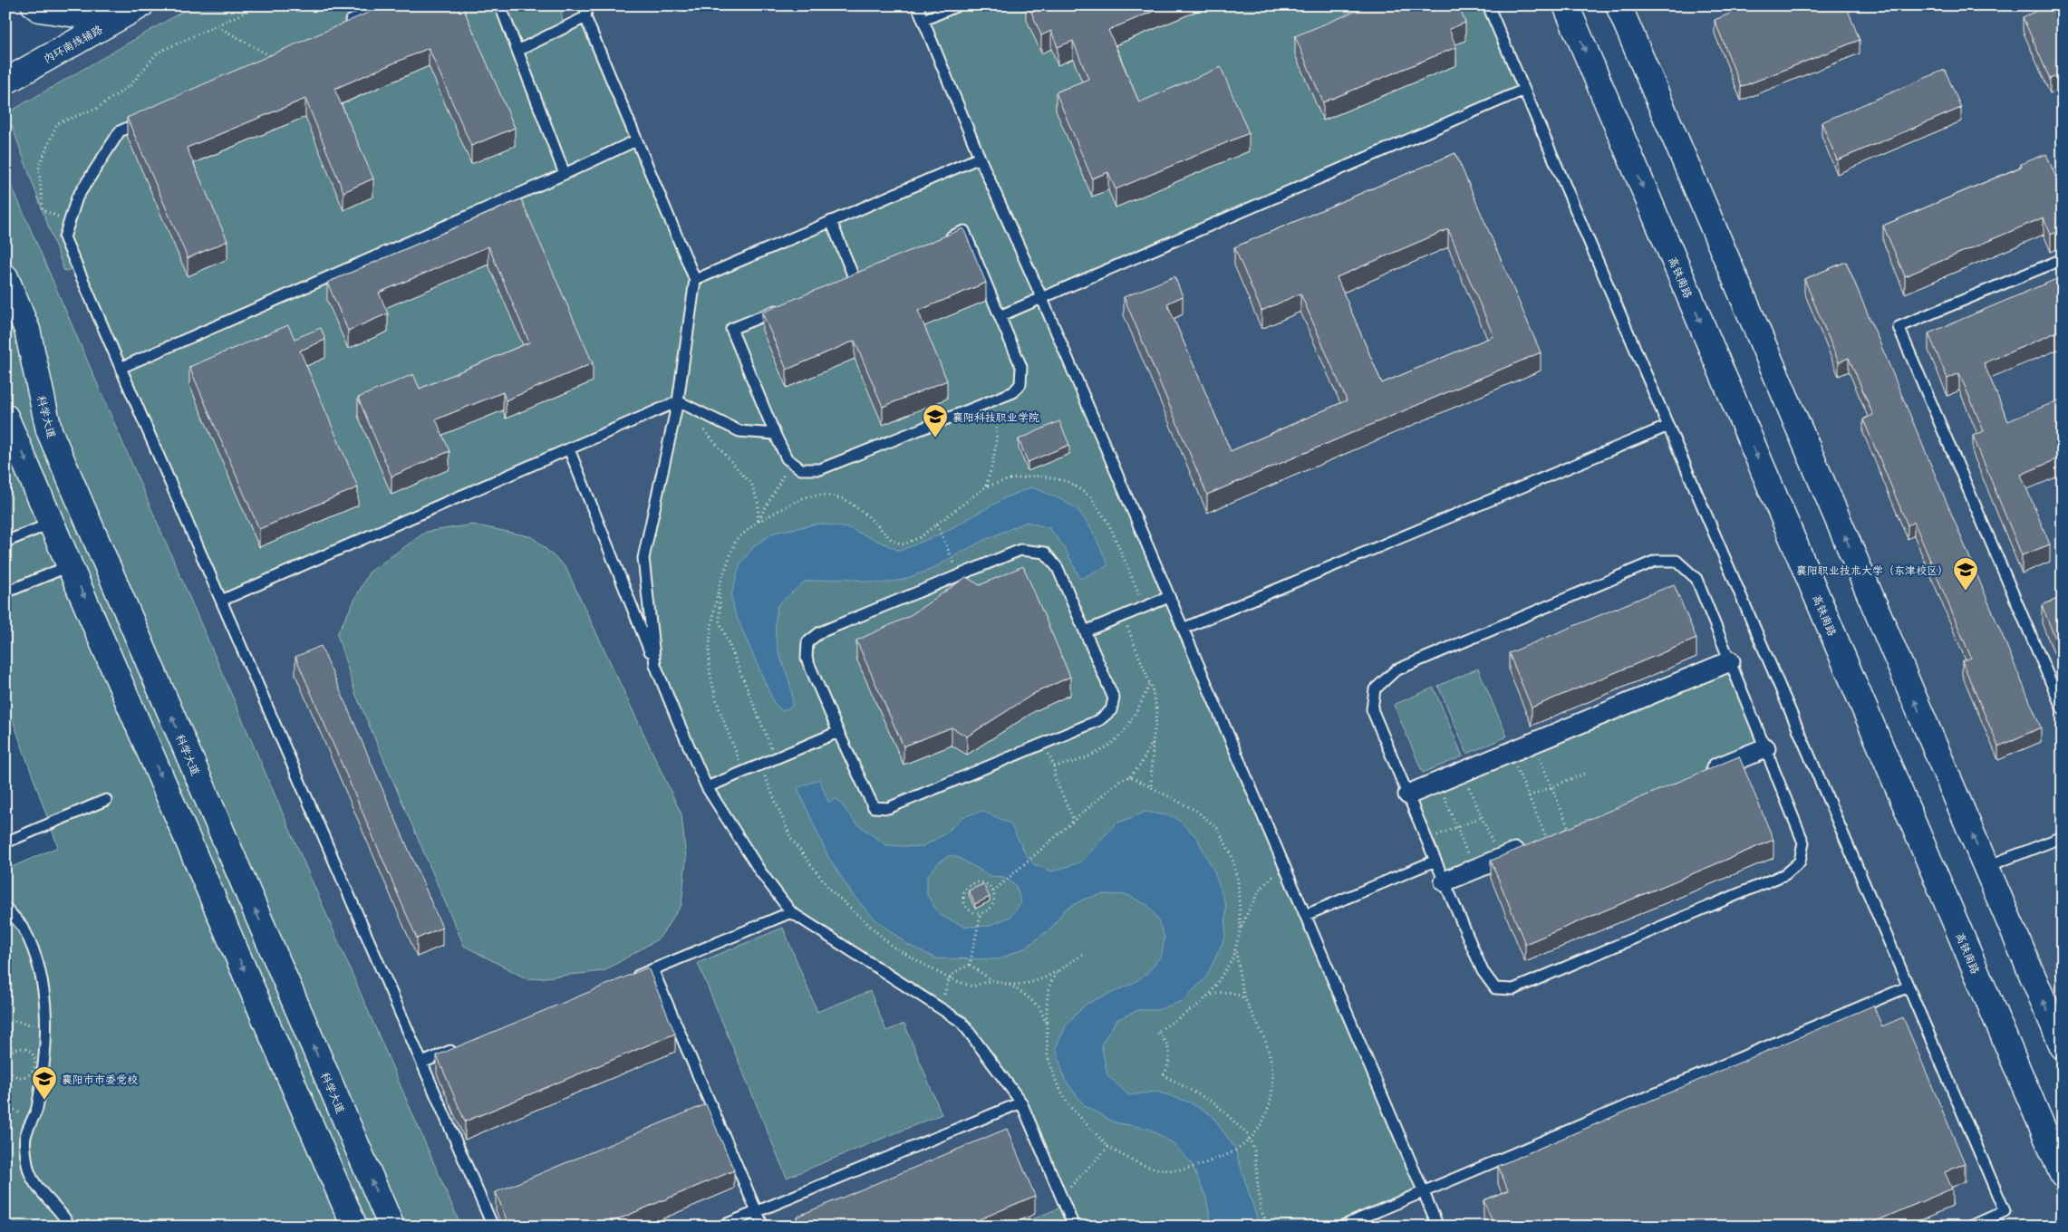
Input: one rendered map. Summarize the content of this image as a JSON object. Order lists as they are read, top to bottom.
{
  "streets": {
    "main road": ["内环南线辅路", "高铁南路", "科学大道"]
  },
  "places": {
    "school or university": ["襄阳科技职业学院", "襄阳职业技术大学（东津校区）", "襄阳市市委党校"]
  }
}
